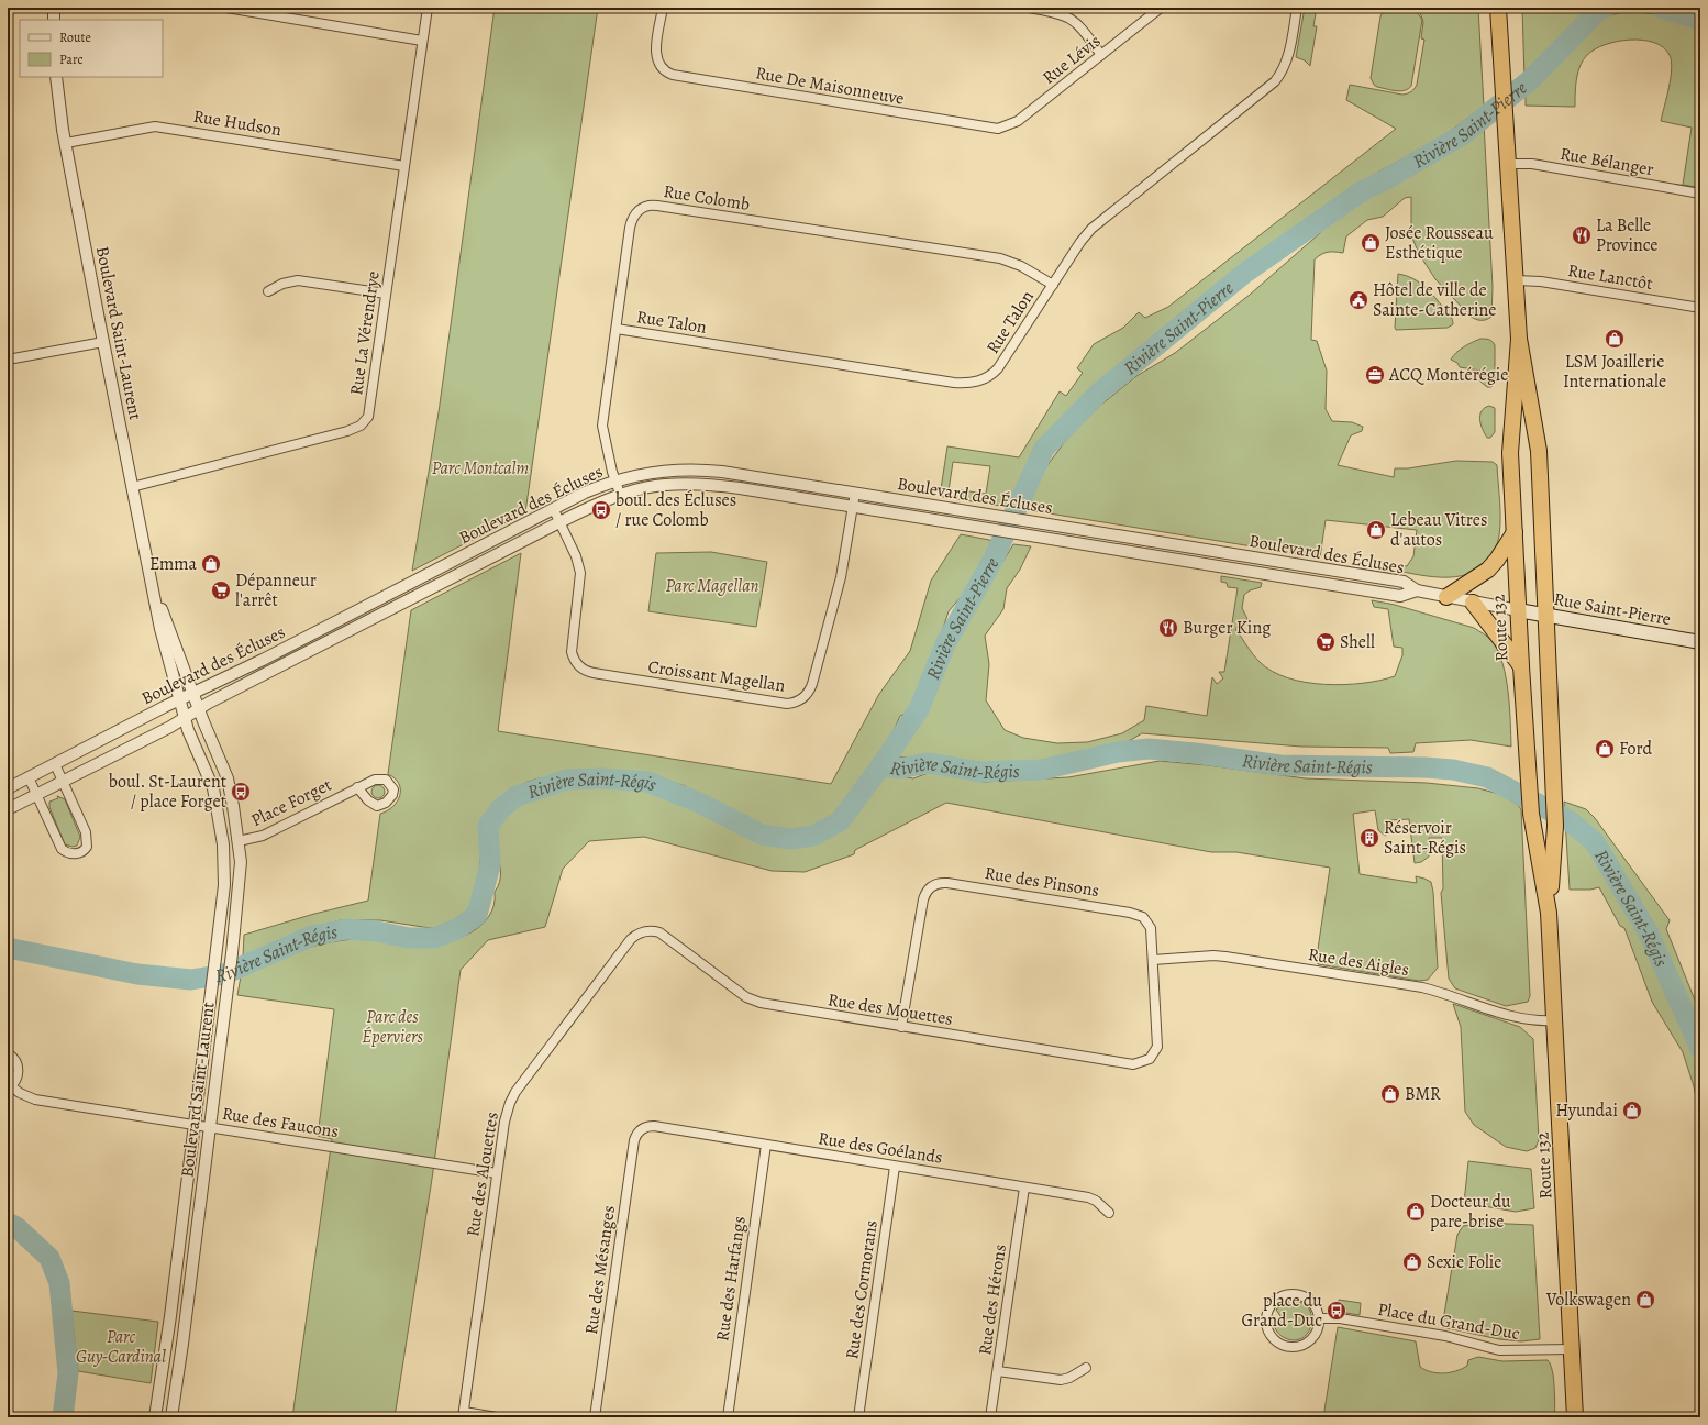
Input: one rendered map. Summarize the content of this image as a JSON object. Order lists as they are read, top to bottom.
{
  "streets": {
    "highway": ["Route 132"],
    "main road": ["Rue Saint-Pierre"],
    "street": [
      "Rue Lévis",
      "Rue De Maisonneuve",
      "Rue Hudson",
      "Rue Bélanger",
      "Rue Colomb",
      "Rue Lanctôt",
      "Rue Talon",
      "Boulevard Saint-Laurent",
      "Rue La Vérendrye",
      "Boulevard des Écluses",
      "Croissant Magellan",
      "Place Forget",
      "Rue des Pinsons",
      "Rue des Aigles",
      "Rue des Mouettes",
      "Rue des Faucons",
      "Rue des Goélands",
      "Rue des Alouettes",
      "Rue des Mésanges",
      "Rue des Harfangs",
      "Rue des Cormorans",
      "Rue des Hérons",
      "Place du Grand-Duc"
    ]
  },
  "crossings": [
    ["Rue Lévis", "Rue De Maisonneuve"],
    ["Rue Hudson", "Boulevard Saint-Laurent"],
    ["Rue Hudson", "Rue La Vérendrye"],
    ["Rue Bélanger", "Route 132"],
    ["Rue Colomb", "Rue Talon"],
    ["Rue Colomb", "Boulevard des Écluses"],
    ["Rue Lanctôt", "Route 132"],
    ["Boulevard Saint-Laurent", "Rue La Vérendrye"],
    ["Boulevard Saint-Laurent", "Boulevard des Écluses"],
    ["Boulevard Saint-Laurent", "Place Forget"],
    ["Boulevard Saint-Laurent", "Rue des Faucons"],
    ["Boulevard des Écluses", "Croissant Magellan"],
    ["Rue Saint-Pierre", "Route 132"],
    ["Route 132", "Rue des Aigles"],
    ["Route 132", "Place du Grand-Duc"],
    ["Rue des Pinsons", "Rue des Aigles"],
    ["Rue des Pinsons", "Rue des Mouettes"],
    ["Rue des Aigles", "Rue des Mouettes"],
    ["Rue des Mouettes", "Rue des Alouettes"],
    ["Rue des Faucons", "Rue des Alouettes"],
    ["Rue des Goélands", "Rue des Mésanges"],
    ["Rue des Goélands", "Rue des Harfangs"],
    ["Rue des Goélands", "Rue des Cormorans"],
    ["Rue des Goélands", "Rue des Hérons"]
  ],
  "water": ["Rivière Saint-Pierre", "Rivière Saint-Régis"],
  "parks": [
    "Parc Montcalm",
    "Parc Magellan",
    "Parc des Éperviers",
    "Parc Guy-Cardinal"
  ],
  "places": {
    "restaurant": ["La Belle Province", "Burger King"],
    "shop": [
      "Josée Rousseau Esthétique",
      "LSM Joaillerie Internationale",
      "Lebeau Vitres d'autos",
      "Emma",
      "Ford",
      "BMR",
      "Hyundai",
      "Docteur du pare-brise",
      "Sexie Folie",
      "Volkswagen"
    ],
    "public building": ["Hôtel de ville de Sainte-Catherine"],
    "office": ["ACQ Montérégie"],
    "bus stop": ["boul. des Écluses / rue Colomb", "boul. St-Laurent / place Forget", "place du Grand-Duc"],
    "supermarket": ["Dépanneur l'arrêt", "Shell"],
    "building": ["Réservoir Saint-Régis"]
  },
  "legend": ["Route", "Parc"]
}
